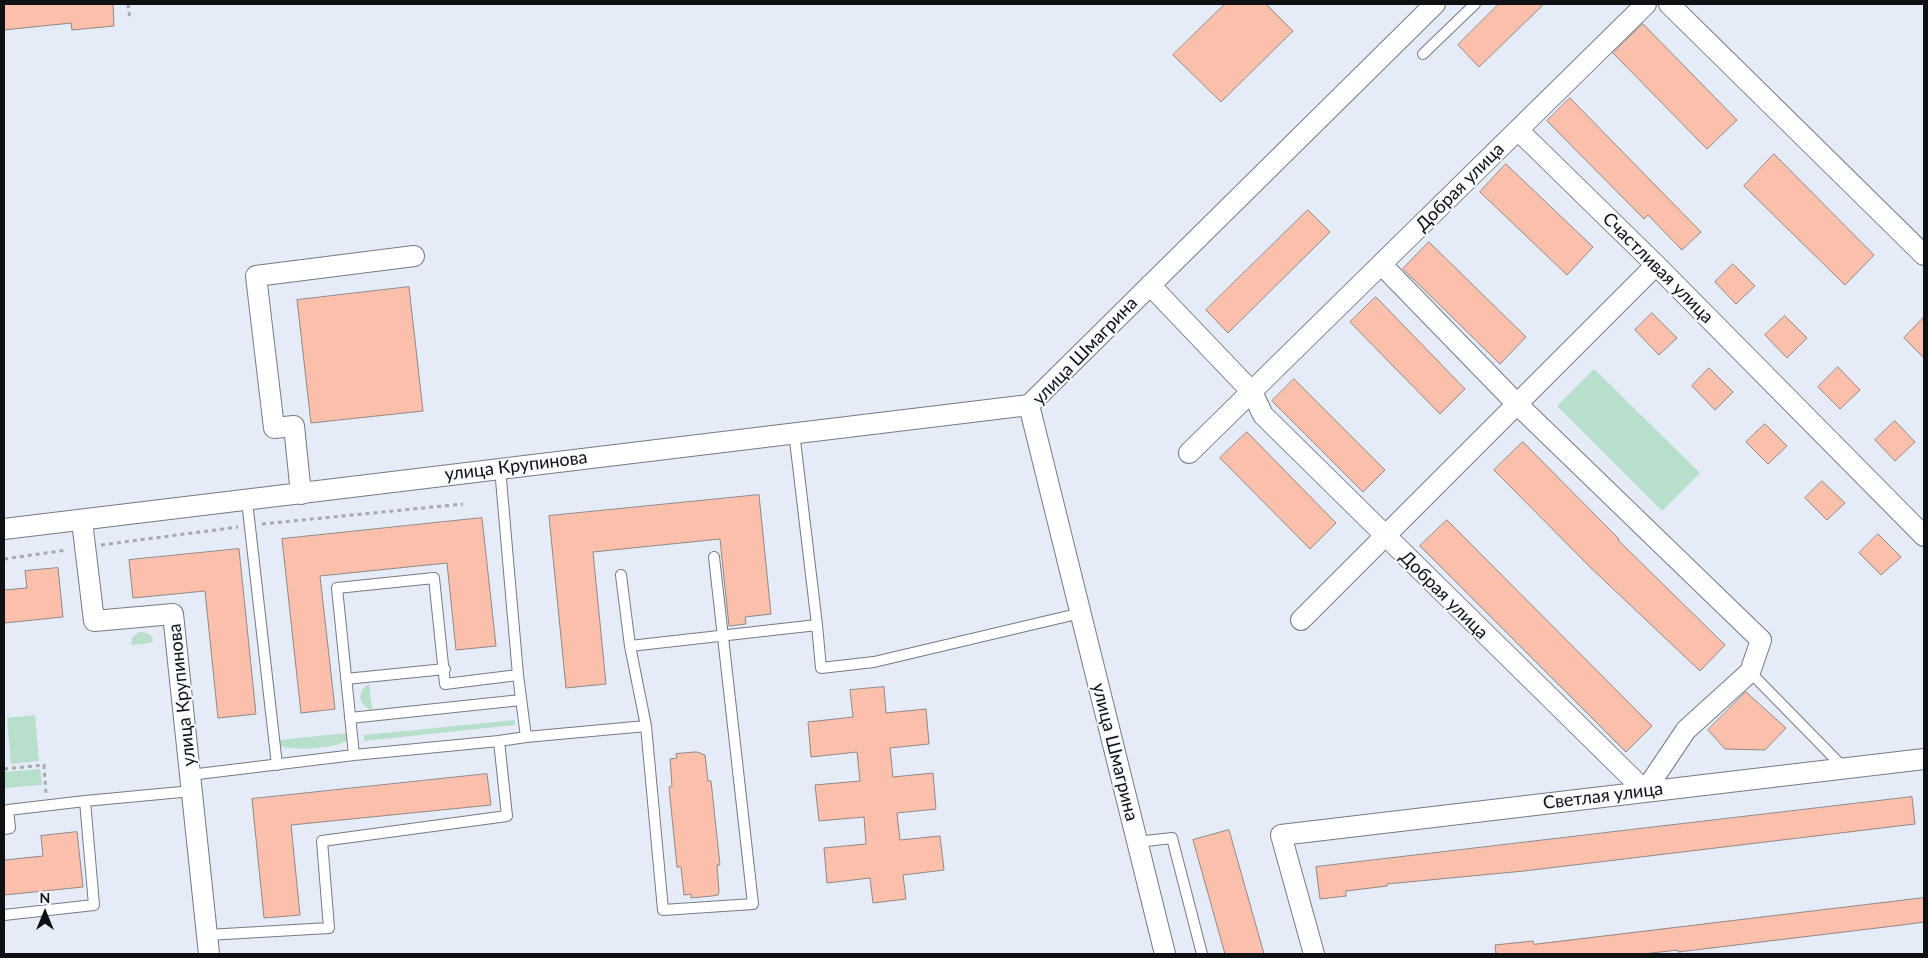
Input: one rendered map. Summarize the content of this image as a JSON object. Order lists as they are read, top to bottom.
{
  "streets": {
    "street": [
      "Добрая улица",
      "Счастливая улица",
      "улица Шмагрина",
      "улица Крупинова",
      "Светлая улица"
    ]
  },
  "crossings": [
    ["Добрая улица", "Счастливая улица"],
    ["Добрая улица", "улица Шмагрина"],
    ["Добрая улица", "Светлая улица"],
    ["улица Шмагрина", "улица Крупинова"]
  ],
  "north": "top"
}
